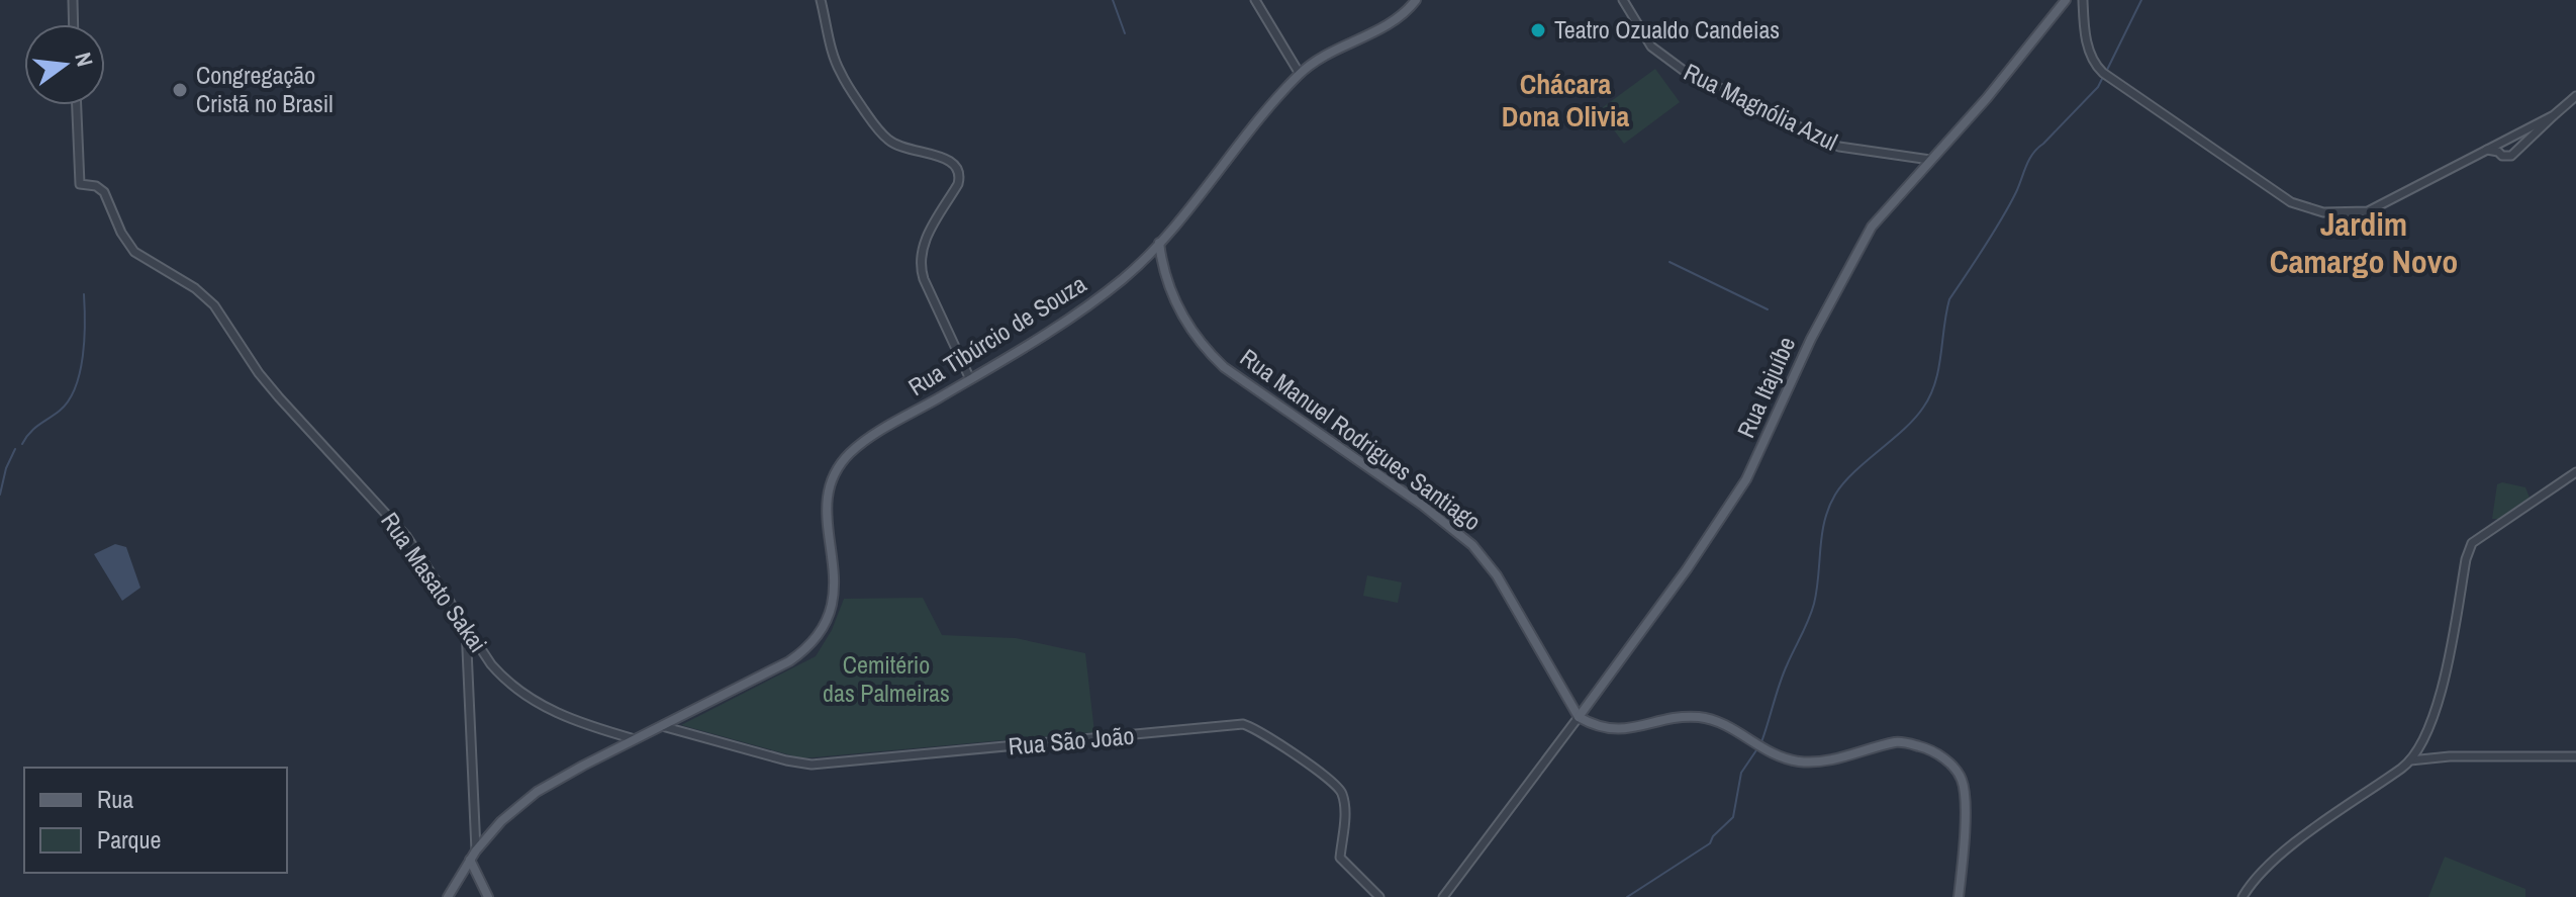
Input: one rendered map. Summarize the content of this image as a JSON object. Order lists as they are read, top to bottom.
{
  "streets": {
    "main road": ["Rua Tibúrcio de Souza", "Rua Itajuíbe", "Rua Manuel Rodrigues Santiago"],
    "street": ["Rua Magnólia Azul", "Rua Masato Sakai", "Rua São João"]
  },
  "crossings": [
    ["Rua Magnólia Azul", "Rua Itajuíbe"],
    ["Rua Tibúrcio de Souza", "Rua Manuel Rodrigues Santiago"],
    ["Rua Tibúrcio de Souza", "Rua Masato Sakai"],
    ["Rua Tibúrcio de Souza", "Rua São João"],
    ["Rua Itajuíbe", "Rua Manuel Rodrigues Santiago"]
  ],
  "districts": ["Chácara Dona Olivia", "Jardim Camargo Novo"],
  "parks": ["Cemitério das Palmeiras"],
  "places": ["Teatro Ozualdo Candeias", "Congregação Cristã no Brasil"],
  "legend": ["Rua", "Parque"],
  "north": "right"
}
